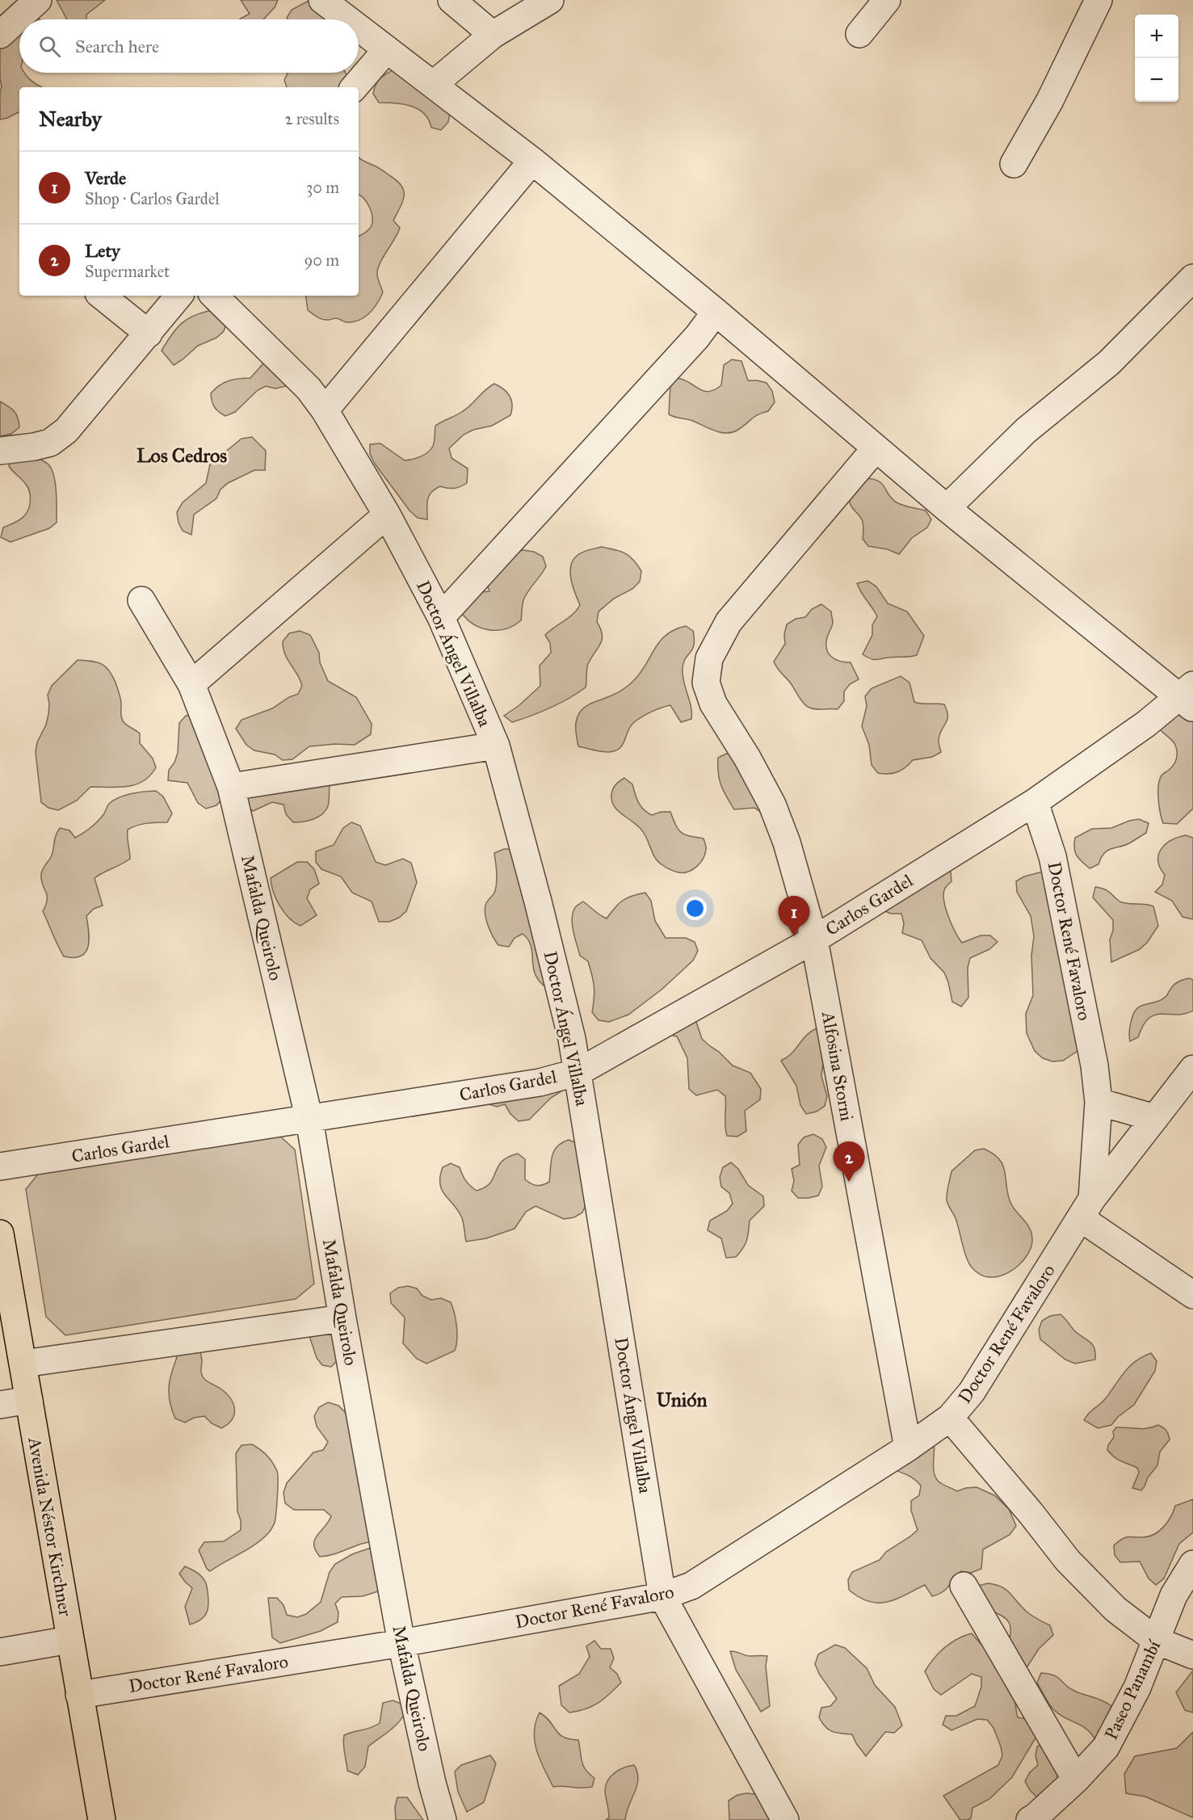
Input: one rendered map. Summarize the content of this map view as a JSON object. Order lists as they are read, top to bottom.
{
  "streets": {
    "main road": ["Avenida Néstor Kirchner"],
    "street": [
      "Doctor Ángel Villalba",
      "Carlos Gardel",
      "Mafalda Queirolo",
      "Doctor René Favaloro",
      "Alfosina Storni",
      "Paseo Panambí"
    ]
  },
  "crossings": [
    ["Doctor Ángel Villalba", "Carlos Gardel"],
    ["Doctor Ángel Villalba", "Doctor René Favaloro"],
    ["Carlos Gardel", "Mafalda Queirolo"],
    ["Carlos Gardel", "Doctor René Favaloro"],
    ["Carlos Gardel", "Alfosina Storni"],
    ["Mafalda Queirolo", "Doctor René Favaloro"],
    ["Doctor René Favaloro", "Alfosina Storni"],
    ["Doctor René Favaloro", "Avenida Néstor Kirchner"]
  ],
  "districts": ["Los Cedros", "Unión"],
  "page": {
    "map_buttons": ["+", "−"],
    "search": "Search here",
    "heading": ["Nearby", "2 results"],
    "list": [
      {
        "mark": "1",
        "name": "Verde",
        "note": "Shop · Carlos Gardel",
        "value": "30 m"
      },
      {
        "mark": "2",
        "name": "Lety",
        "note": "Supermarket",
        "value": "90 m"
      }
    ],
    "pins": ["1", "2"]
  }
}
